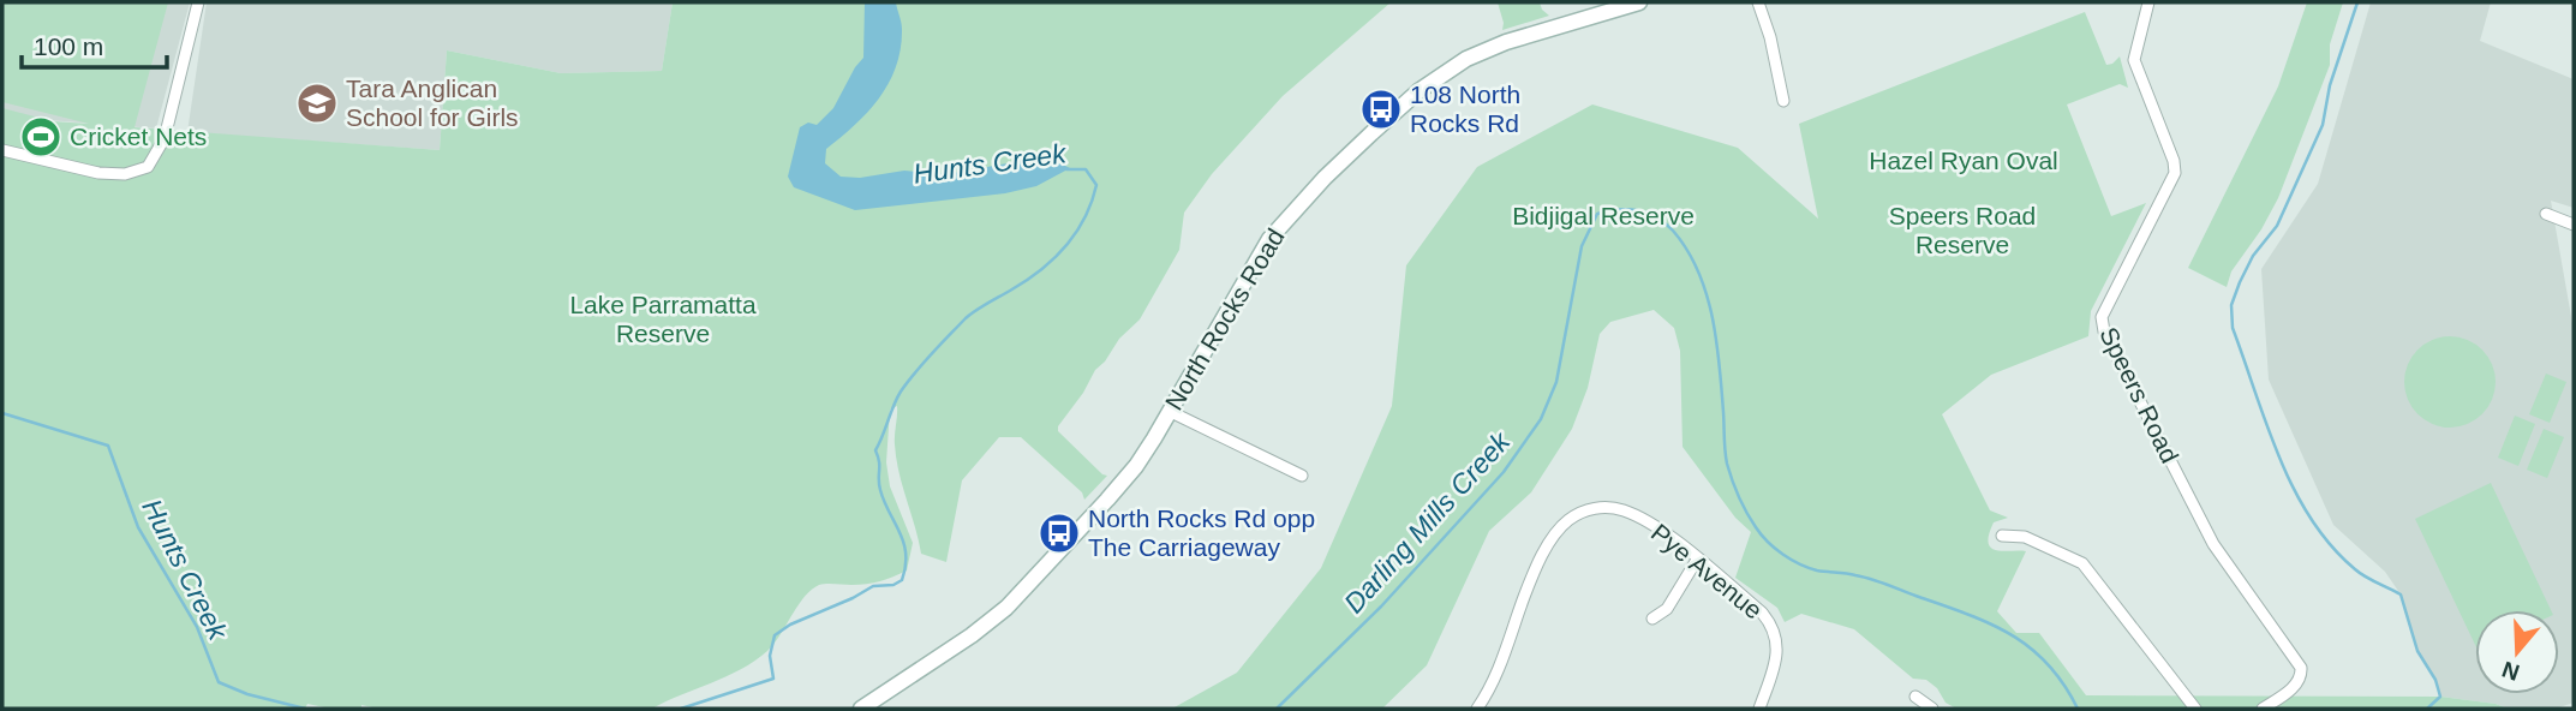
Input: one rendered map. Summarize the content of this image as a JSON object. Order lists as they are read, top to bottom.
{
  "streets": {
    "main road": ["North Rocks Road"],
    "street": ["Speers Road", "Pye Avenue"]
  },
  "water": ["Hunts Creek", "Darling Mills Creek"],
  "parks": [
    "Hazel Ryan Oval",
    "Bidjigal Reserve",
    "Speers Road Reserve",
    "Lake Parramatta Reserve"
  ],
  "places": {
    "school or university": ["Tara Anglican School for Girls"],
    "bus stop": ["108 North Rocks Rd", "North Rocks Rd opp The Carriageway"],
    "sports": ["Cricket Nets"]
  },
  "scale_bar": "100 m",
  "north": "bottom"
}
